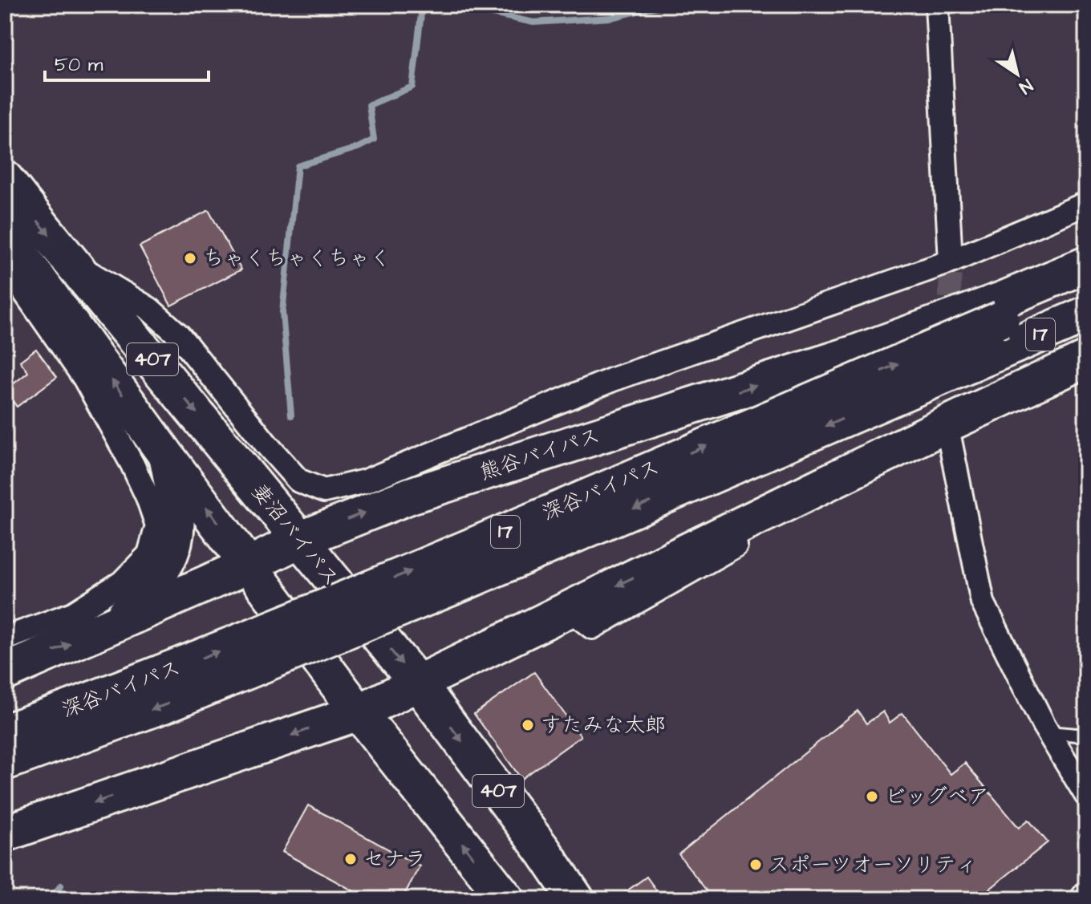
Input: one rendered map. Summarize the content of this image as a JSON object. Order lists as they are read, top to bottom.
{
  "streets": {
    "highway": [
      "17",
      "407",
      "熊谷バイパス",
      "深谷バイパス",
      "妻沼バイパス"
    ]
  },
  "crossings": [
    ["17", "407"],
    ["17", "妻沼バイパス"],
    ["407", "熊谷バイパス"],
    ["熊谷バイパス", "妻沼バイパス"]
  ],
  "places": [
    "ちゃくちゃくちゃく",
    "すたみな太郎",
    "ビッグベア",
    "セナラ",
    "スポーツオーソリティ"
  ],
  "scale_bar": "50 m",
  "north": "bottom right"
}
